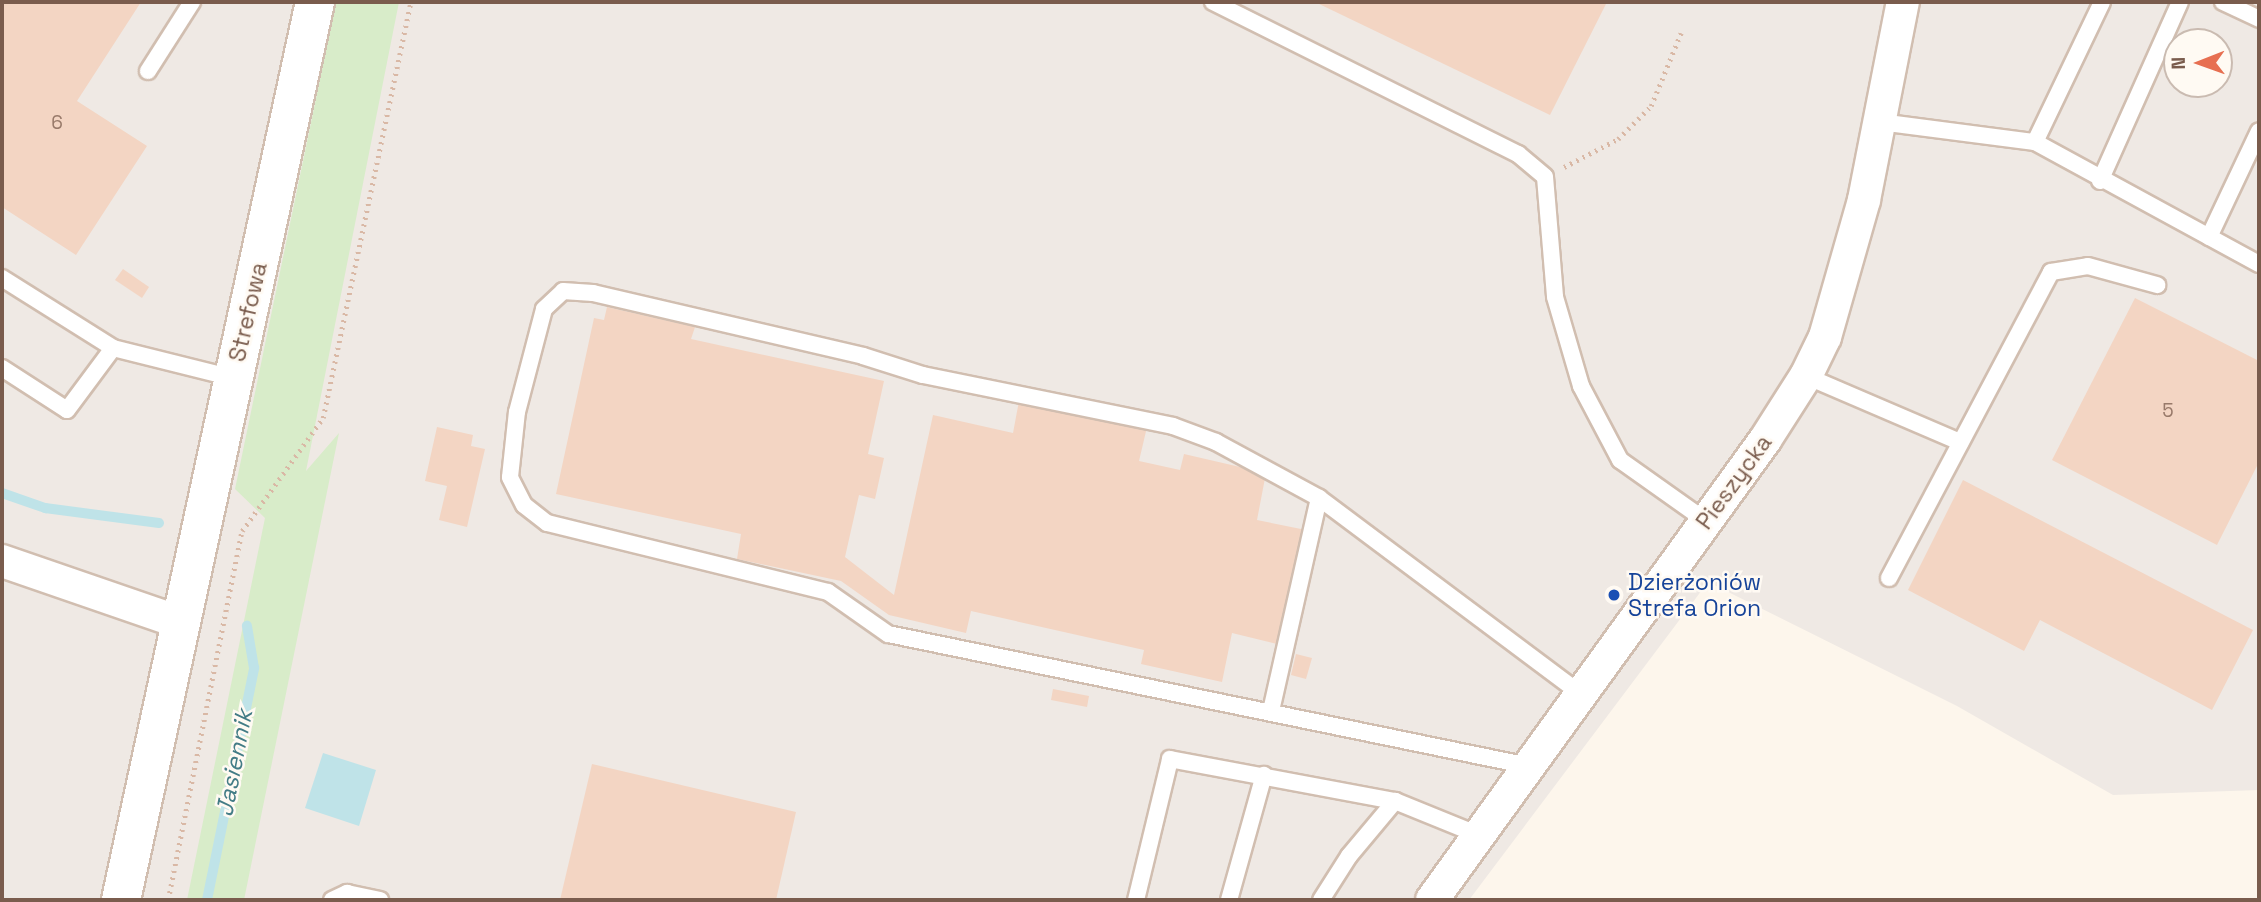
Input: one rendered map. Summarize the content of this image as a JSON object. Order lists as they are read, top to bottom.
{
  "streets": {
    "street": ["Strefowa", "Pieszycka"]
  },
  "water": ["Jasiennik"],
  "places": ["Dzierżoniów Strefa Orion"],
  "house_numbers": ["6", "5"],
  "north": "left"
}
